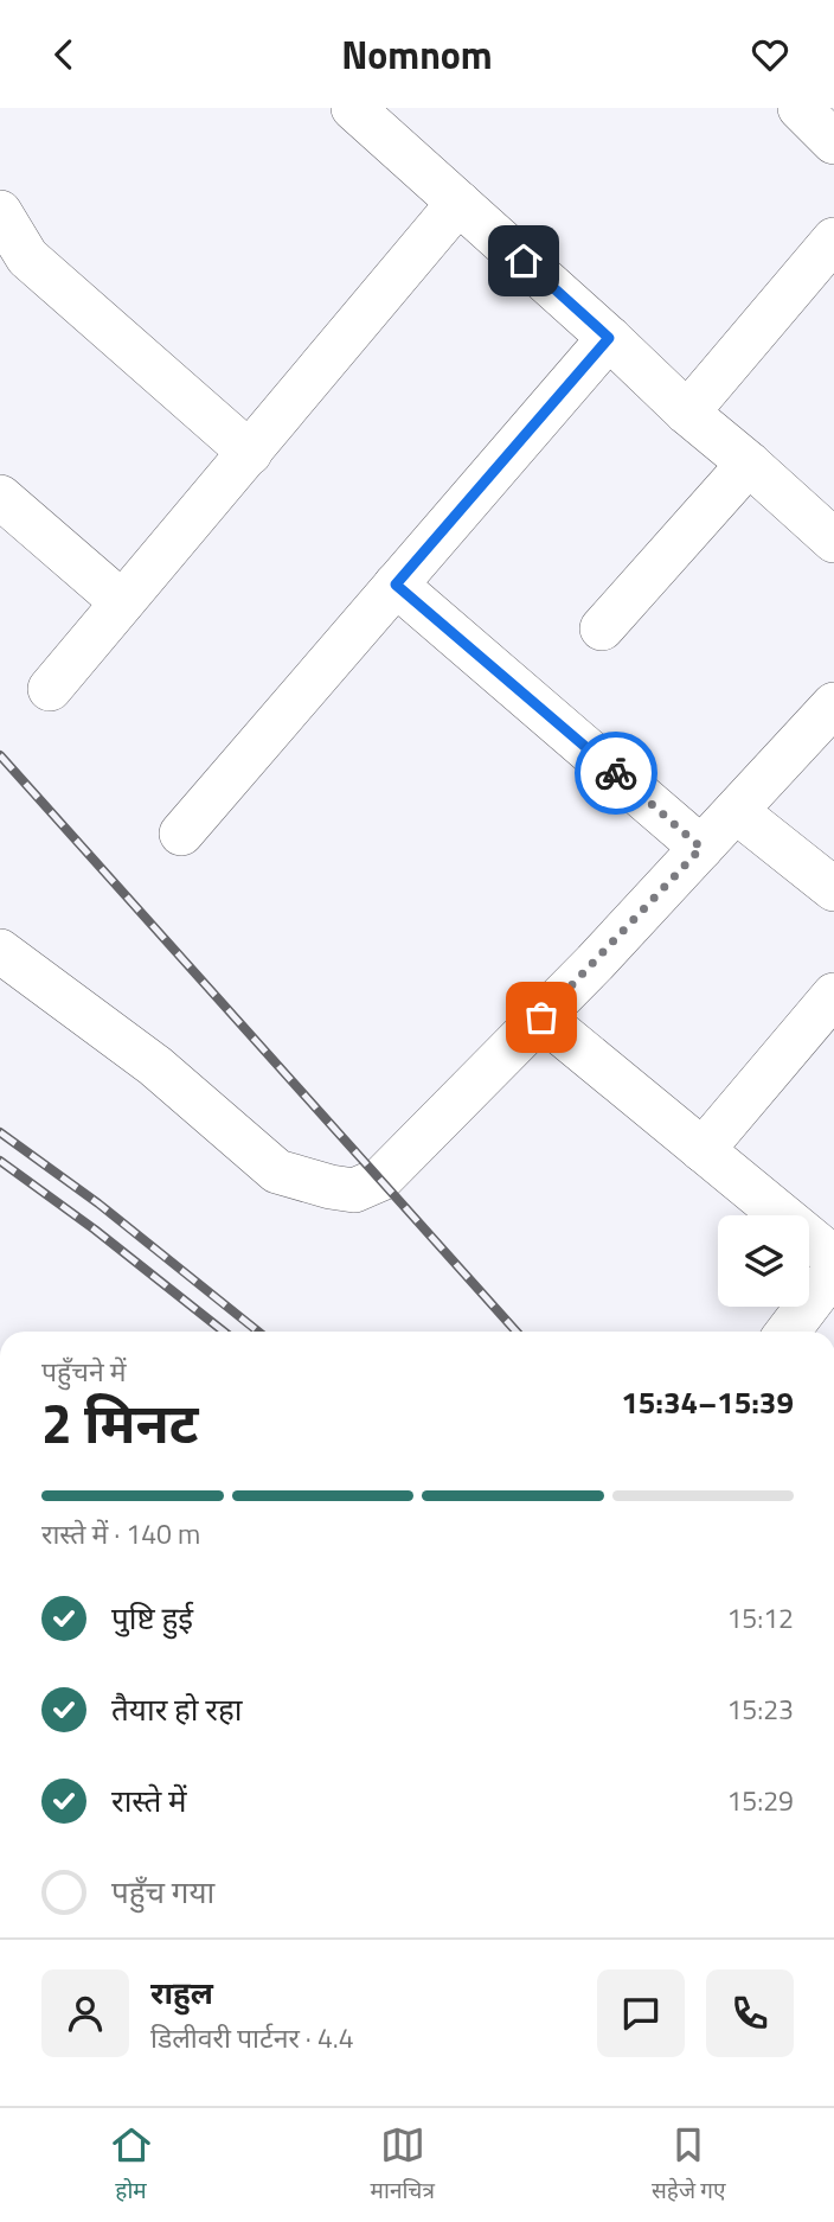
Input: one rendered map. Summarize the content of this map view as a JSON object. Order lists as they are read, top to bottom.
{
  "page": {
    "header": "Nomnom",
    "heading": ["2 मिनट", "पहुँचने में", "15:34–15:39"],
    "panel": ["राहुल", "डिलीवरी पार्टनर · 4.4"],
    "bar": "रास्ते में · 140 m",
    "list": [
      ["पुष्टि हुई", "15:12"],
      ["तैयार हो रहा", "15:23"],
      ["रास्ते में", "15:29"],
      "पहुँच गया"
    ],
    "tabs": ["होम", "मानचित्र", "सहेजे गए"]
  }
}
